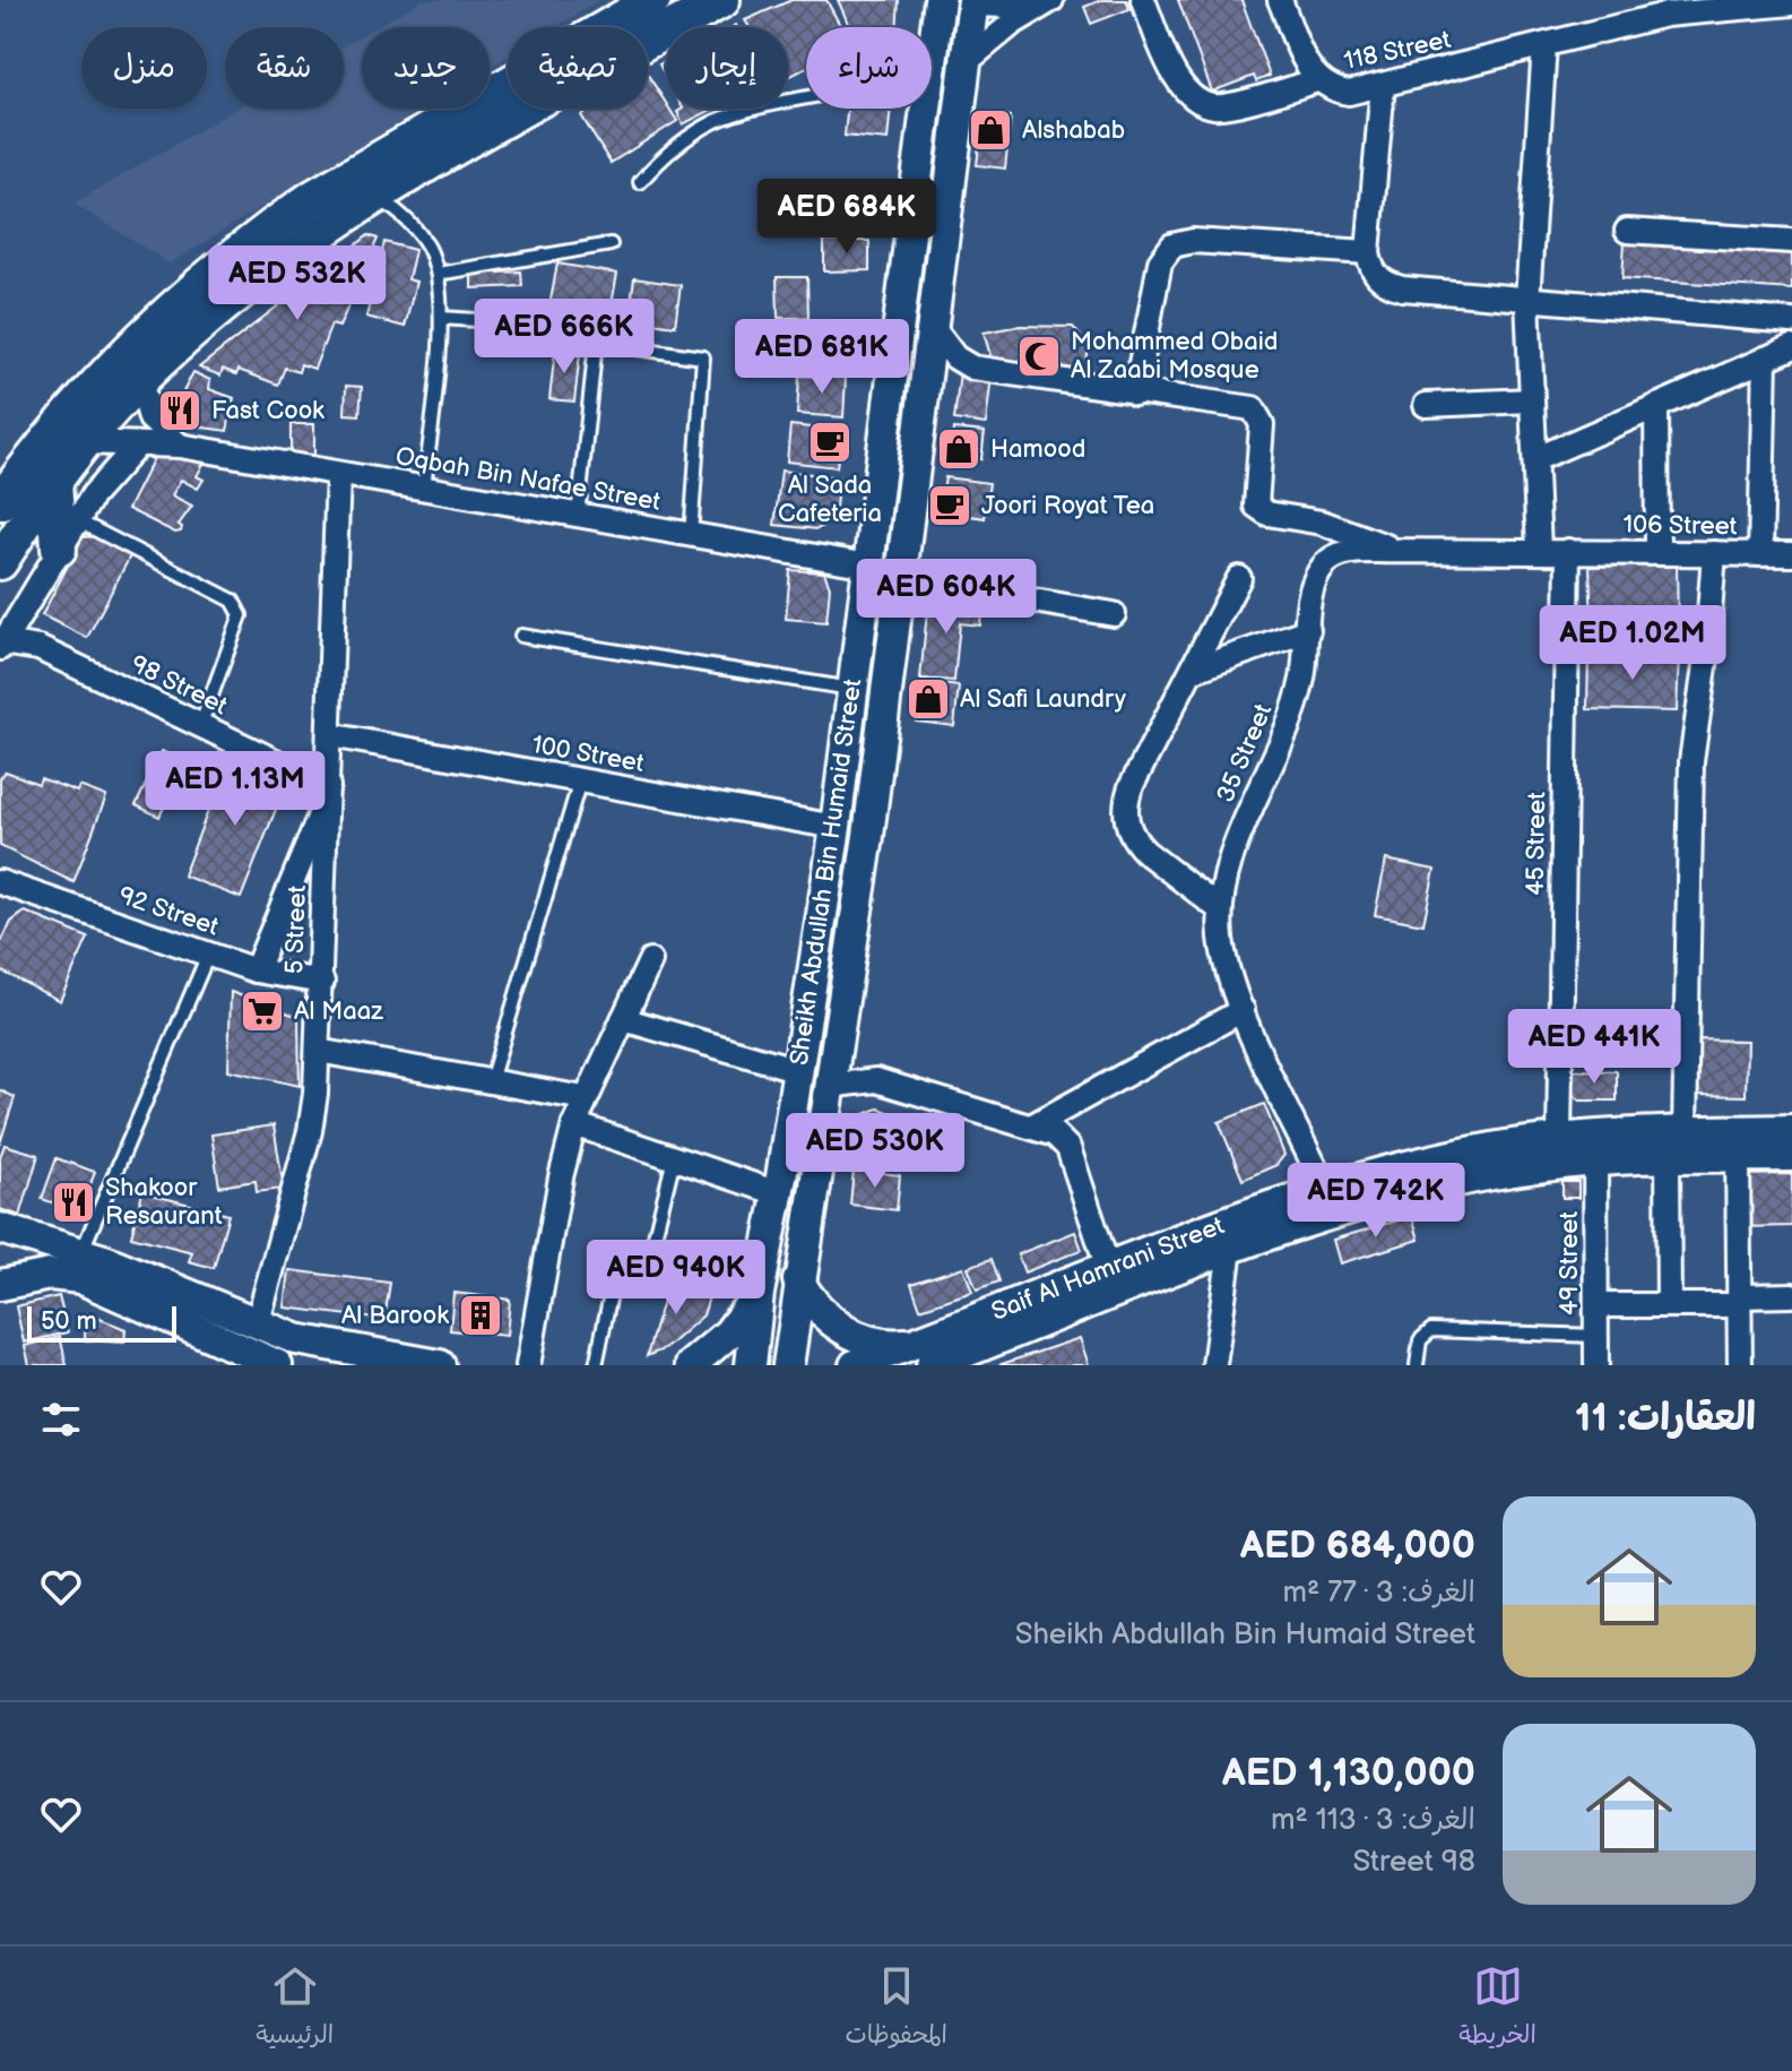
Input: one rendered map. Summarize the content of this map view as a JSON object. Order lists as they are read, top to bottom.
{
  "streets": {
    "street": [
      "118 Street",
      "Oqbah Bin Nafae Street",
      "106 Street",
      "98 Street",
      "35 Street",
      "100 Street",
      "45 Street",
      "Sheikh Abdullah Bin Humaid Street",
      "92 Street",
      "5 Street",
      "49 Street",
      "Saif Al Hamrani Street"
    ]
  },
  "crossings": [
    ["Oqbah Bin Nafae Street", "Sheikh Abdullah Bin Humaid Street"],
    ["Oqbah Bin Nafae Street", "5 Street"],
    ["106 Street", "35 Street"],
    ["106 Street", "45 Street"],
    ["98 Street", "5 Street"],
    ["35 Street", "45 Street"],
    ["35 Street", "Saif Al Hamrani Street"],
    ["100 Street", "Sheikh Abdullah Bin Humaid Street"],
    ["100 Street", "5 Street"],
    ["45 Street", "Saif Al Hamrani Street"],
    ["Sheikh Abdullah Bin Humaid Street", "Saif Al Hamrani Street"],
    ["92 Street", "5 Street"],
    ["49 Street", "Saif Al Hamrani Street"]
  ],
  "places": {
    "shop": ["Alshabab", "Hamood", "Al Safi Laundry"],
    "mosque": ["Mohammed Obaid Al Zaabi Mosque"],
    "restaurant": ["Fast Cook", "Shakoor Resaurant"],
    "cafe": ["Al Sada Cafeteria", "Joori Royat Tea"],
    "supermarket": ["Al Maaz"],
    "building": ["Al Barook"]
  },
  "scale_bar": "50 m",
  "page": {
    "chip": [
      "شراء",
      "إيجار",
      "تصفية",
      "جديد",
      "شقة",
      "منزل"
    ],
    "price": [
      "AED 684K",
      "AED 532K",
      "AED 666K",
      "AED 681K",
      "AED 604K",
      "AED 1.02M",
      "AED 1.13M",
      "AED 441K",
      "AED 530K",
      "AED 742K",
      "AED 940K"
    ],
    "scale": "50 m",
    "heading": "العقارات: 11",
    "list": [
      {
        "name": "AED 684,000",
        "note": "الغرف: 3 · 77 m² · Sheikh Abdullah Bin Humaid Street"
      },
      {
        "name": "AED 1,130,000",
        "note": "الغرف: 3 · 113 m² · 98 Street"
      }
    ],
    "tabs": ["الخريطة", "المحفوظات", "الرئيسية"]
  }
}
